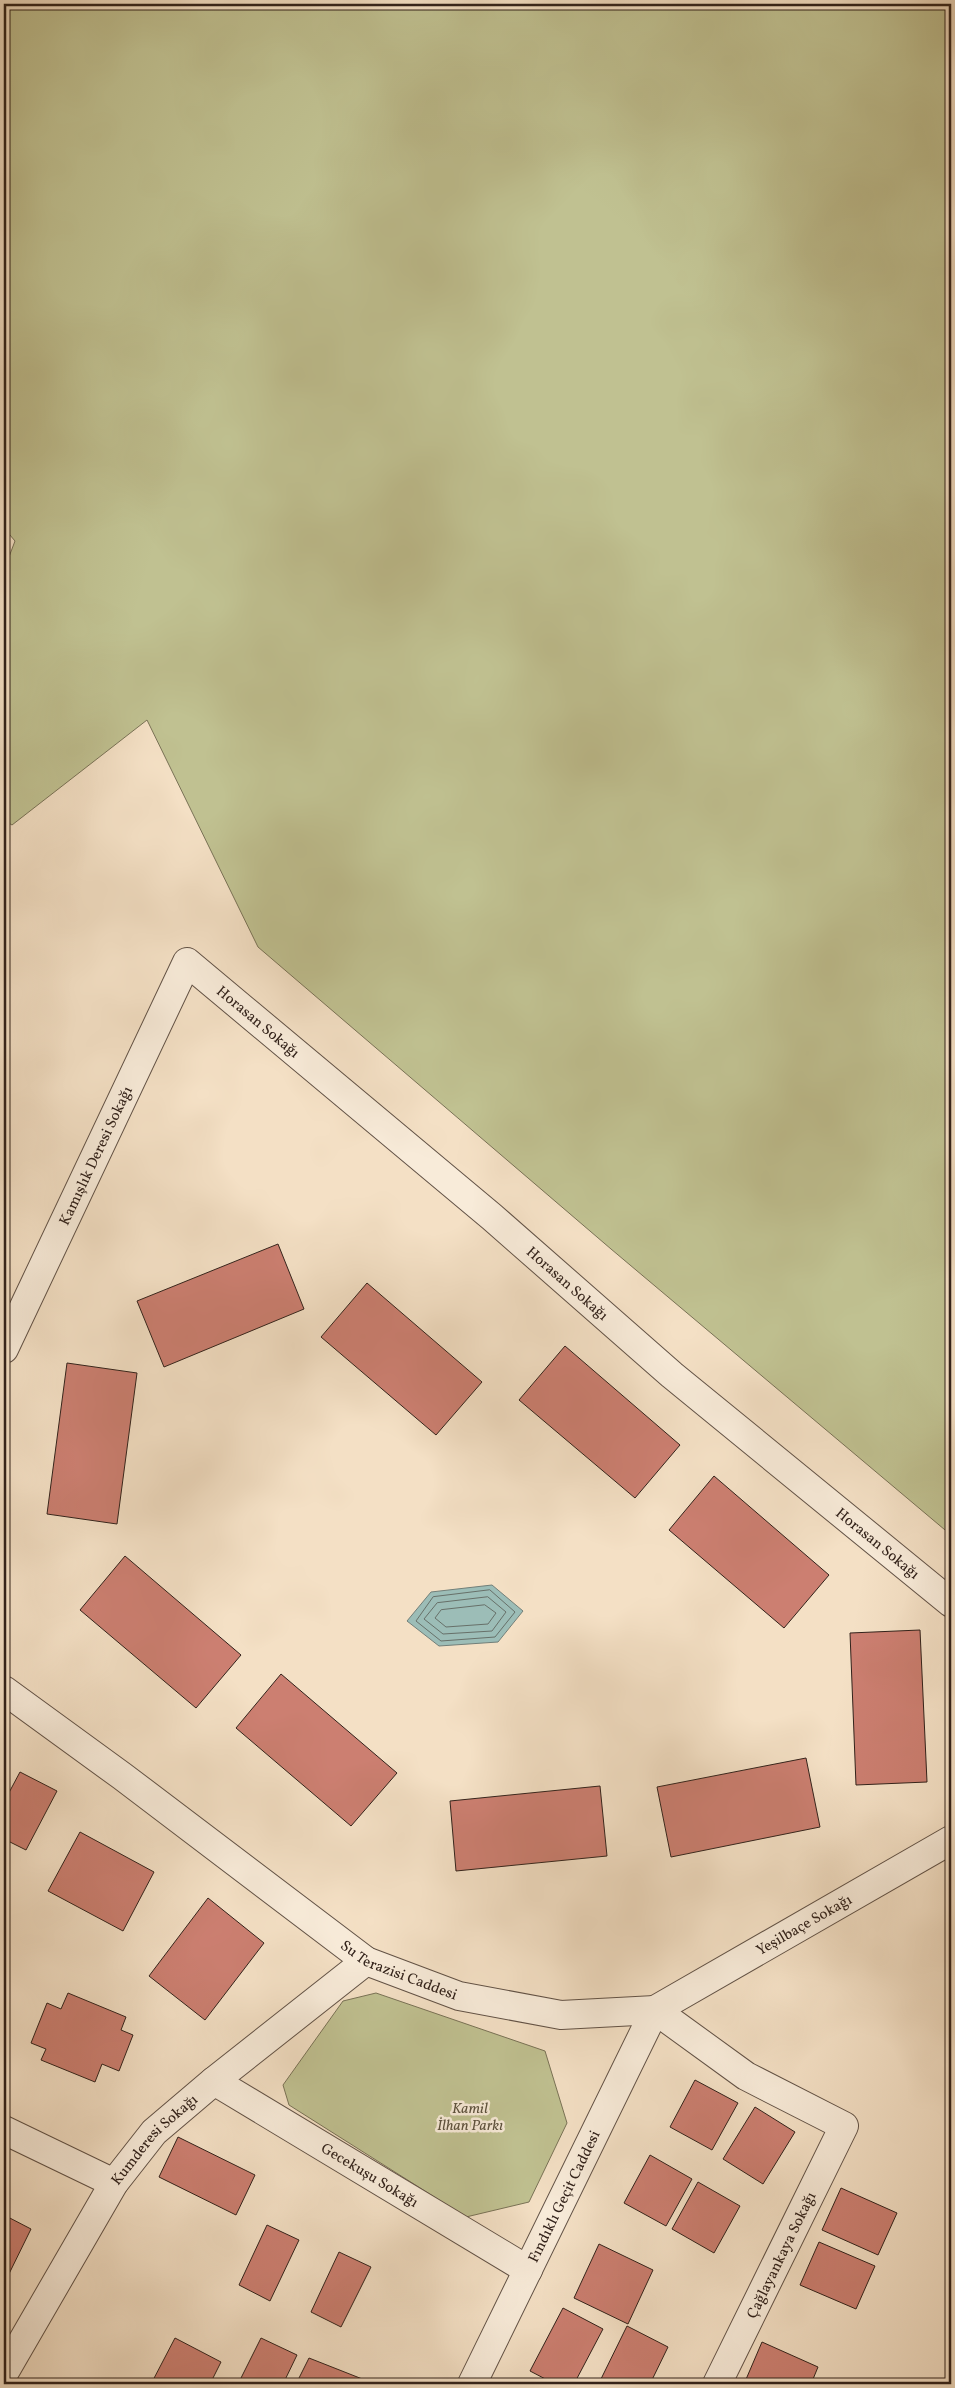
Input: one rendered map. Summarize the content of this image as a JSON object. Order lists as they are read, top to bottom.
{
  "streets": {
    "street": [
      "Horasan Sokağı",
      "Kamışlık Deresi Sokağı",
      "Yeşilbaçe Sokağı",
      "Su Terazisi Caddesi",
      "Kumderesi Sokağı",
      "Gecekuşu Sokağı",
      "Fındıklı Geçit Caddesi",
      "Çağlayankaya Sokağı"
    ]
  },
  "crossings": [
    ["Horasan Sokağı", "Kamışlık Deresi Sokağı"],
    ["Yeşilbaçe Sokağı", "Su Terazisi Caddesi"],
    ["Yeşilbaçe Sokağı", "Fındıklı Geçit Caddesi"],
    ["Yeşilbaçe Sokağı", "Çağlayankaya Sokağı"],
    ["Su Terazisi Caddesi", "Kumderesi Sokağı"],
    ["Su Terazisi Caddesi", "Fındıklı Geçit Caddesi"],
    ["Su Terazisi Caddesi", "Çağlayankaya Sokağı"],
    ["Kumderesi Sokağı", "Gecekuşu Sokağı"],
    ["Gecekuşu Sokağı", "Fındıklı Geçit Caddesi"],
    ["Fındıklı Geçit Caddesi", "Çağlayankaya Sokağı"]
  ],
  "parks": ["Kamil İlhan Parkı"]
}
